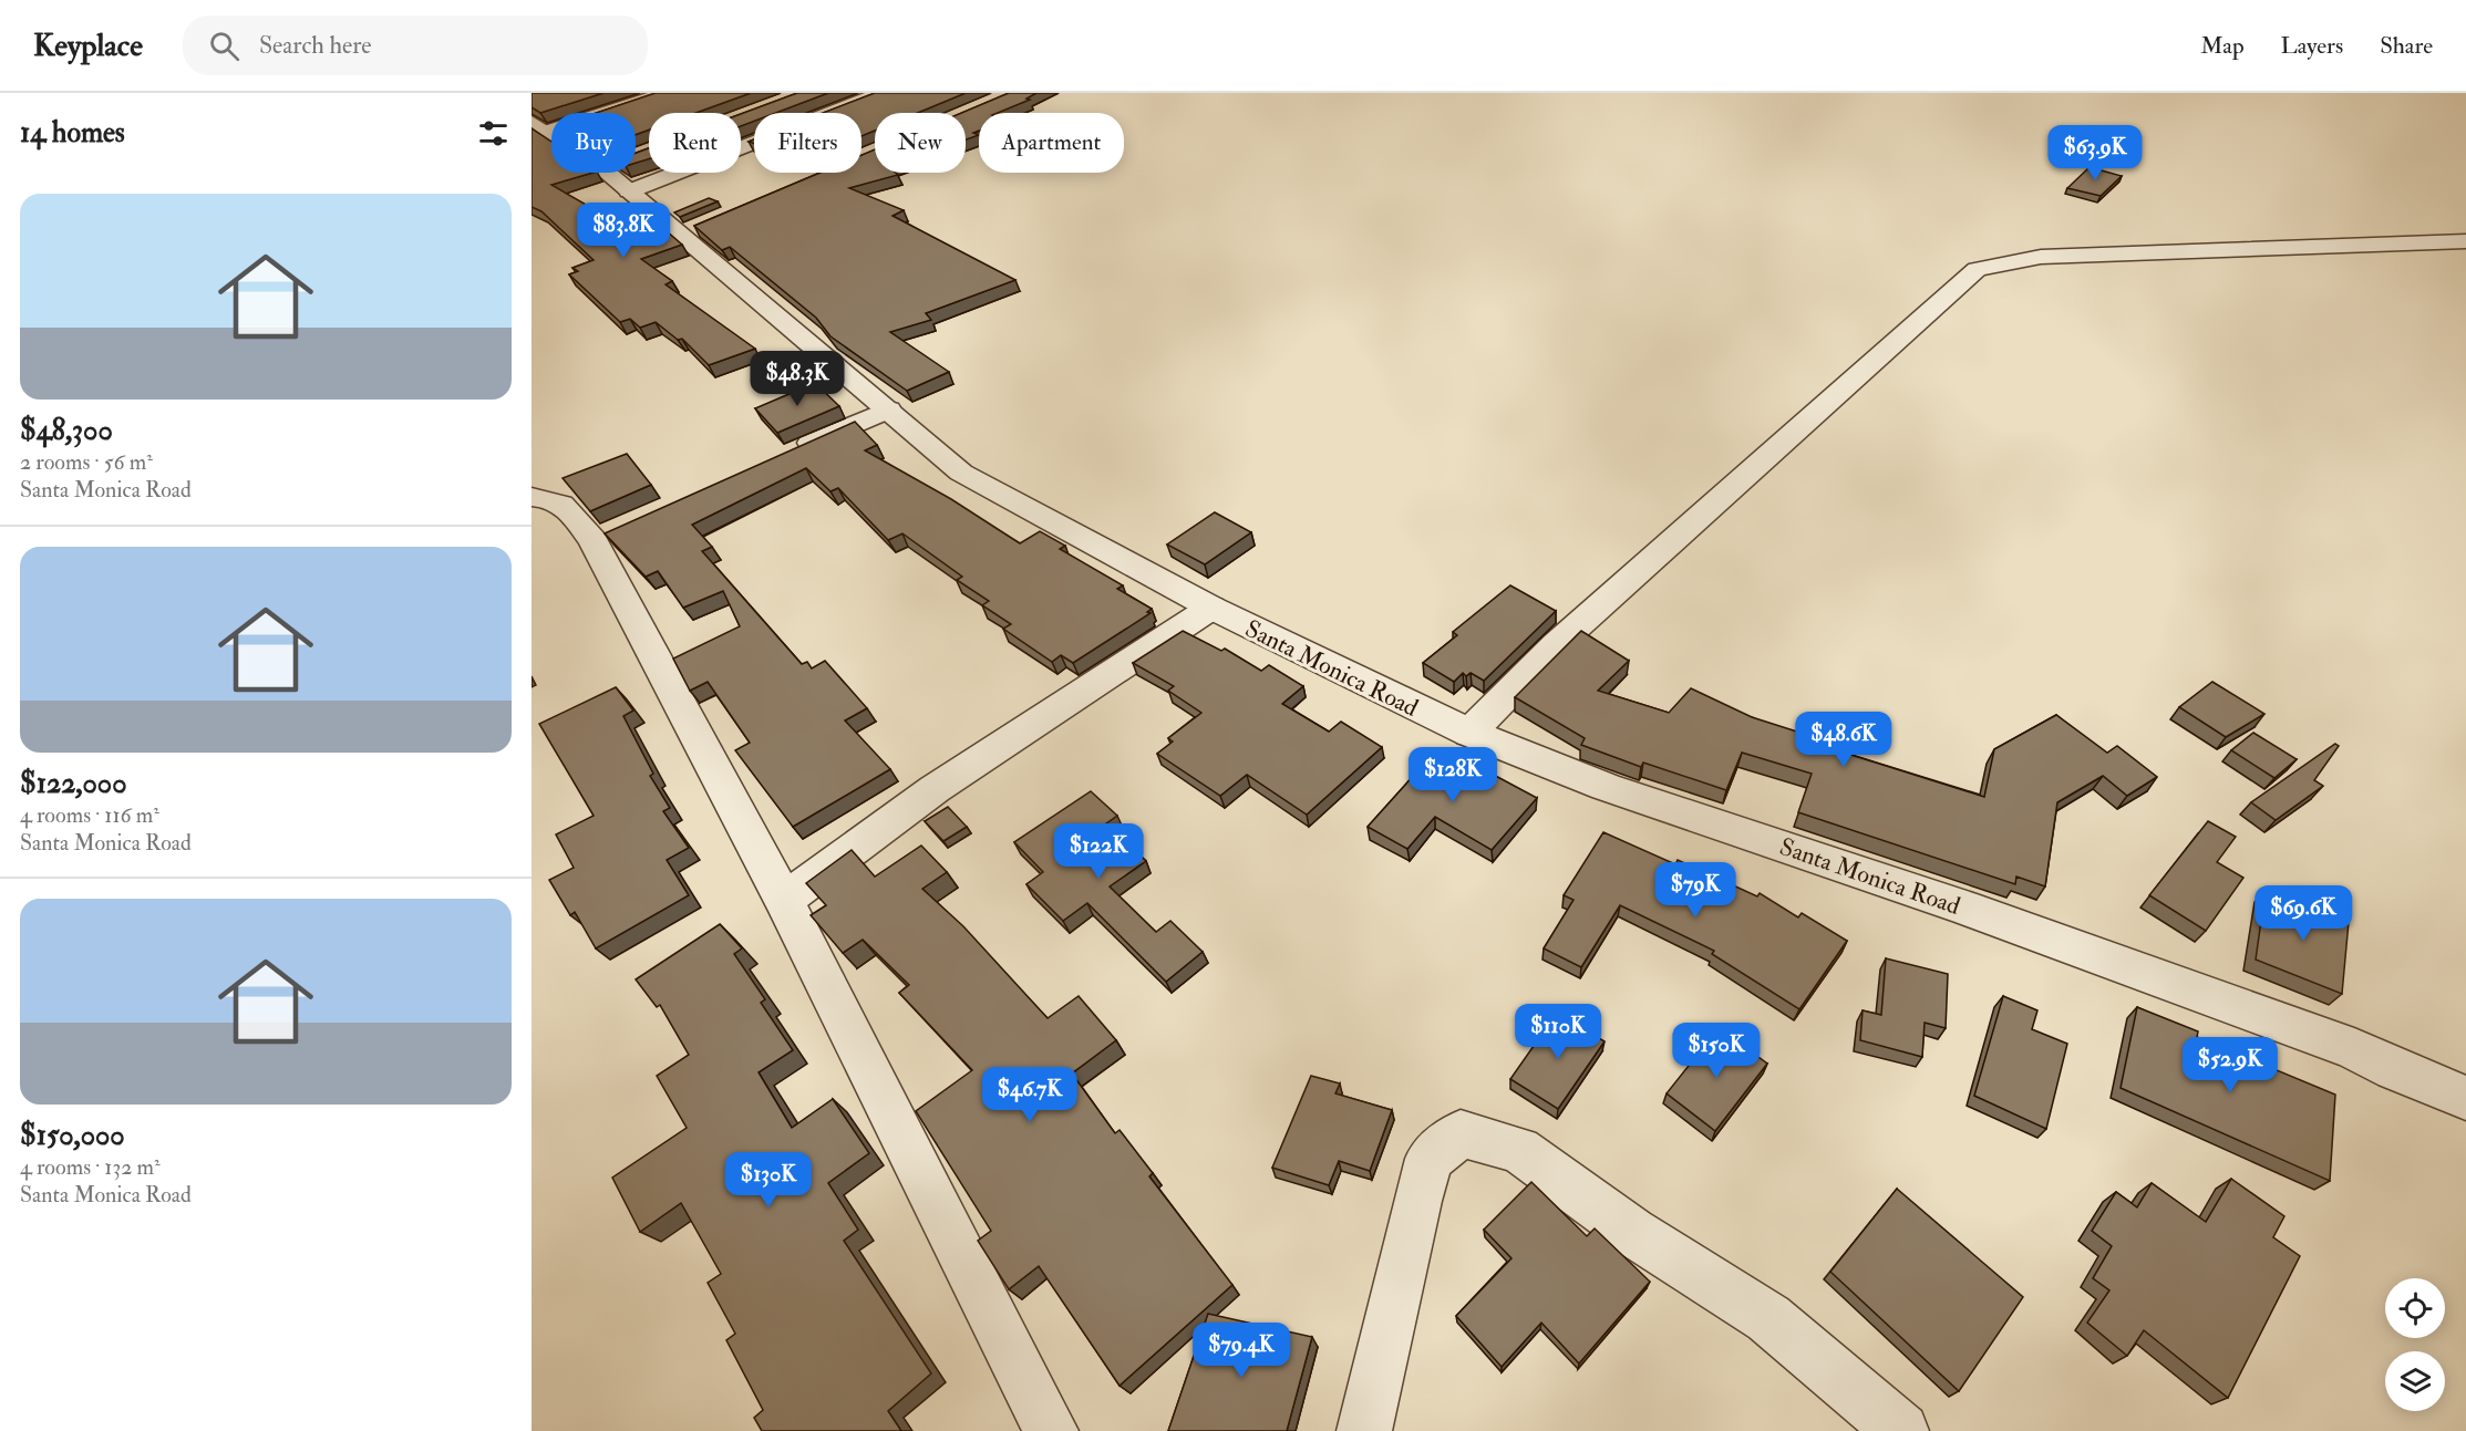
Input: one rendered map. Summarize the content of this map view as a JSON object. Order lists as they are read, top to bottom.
{
  "streets": {
    "street": ["Santa Monica Road"]
  },
  "page": {
    "header": "Keyplace",
    "search": "Search here",
    "nav": ["Map", "Layers", "Share"],
    "heading": "14 homes",
    "chip": [
      "Buy",
      "Rent",
      "Filters",
      "New",
      "Apartment"
    ],
    "price": [
      "$63.9K",
      "$83.8K",
      "$48.3K",
      "$48.6K",
      "$128K",
      "$122K",
      "$79K",
      "$69.6K",
      "$110K",
      "$150K",
      "$52.9K",
      "$46.7K",
      "$130K",
      "$79.4K"
    ],
    "list": [
      {
        "name": "$48,300",
        "note": "2 rooms · 56 m² · Santa Monica Road"
      },
      {
        "name": "$122,000",
        "note": "4 rooms · 116 m² · Santa Monica Road"
      },
      {
        "name": "$150,000",
        "note": "4 rooms · 132 m² · Santa Monica Road"
      }
    ]
  }
}
